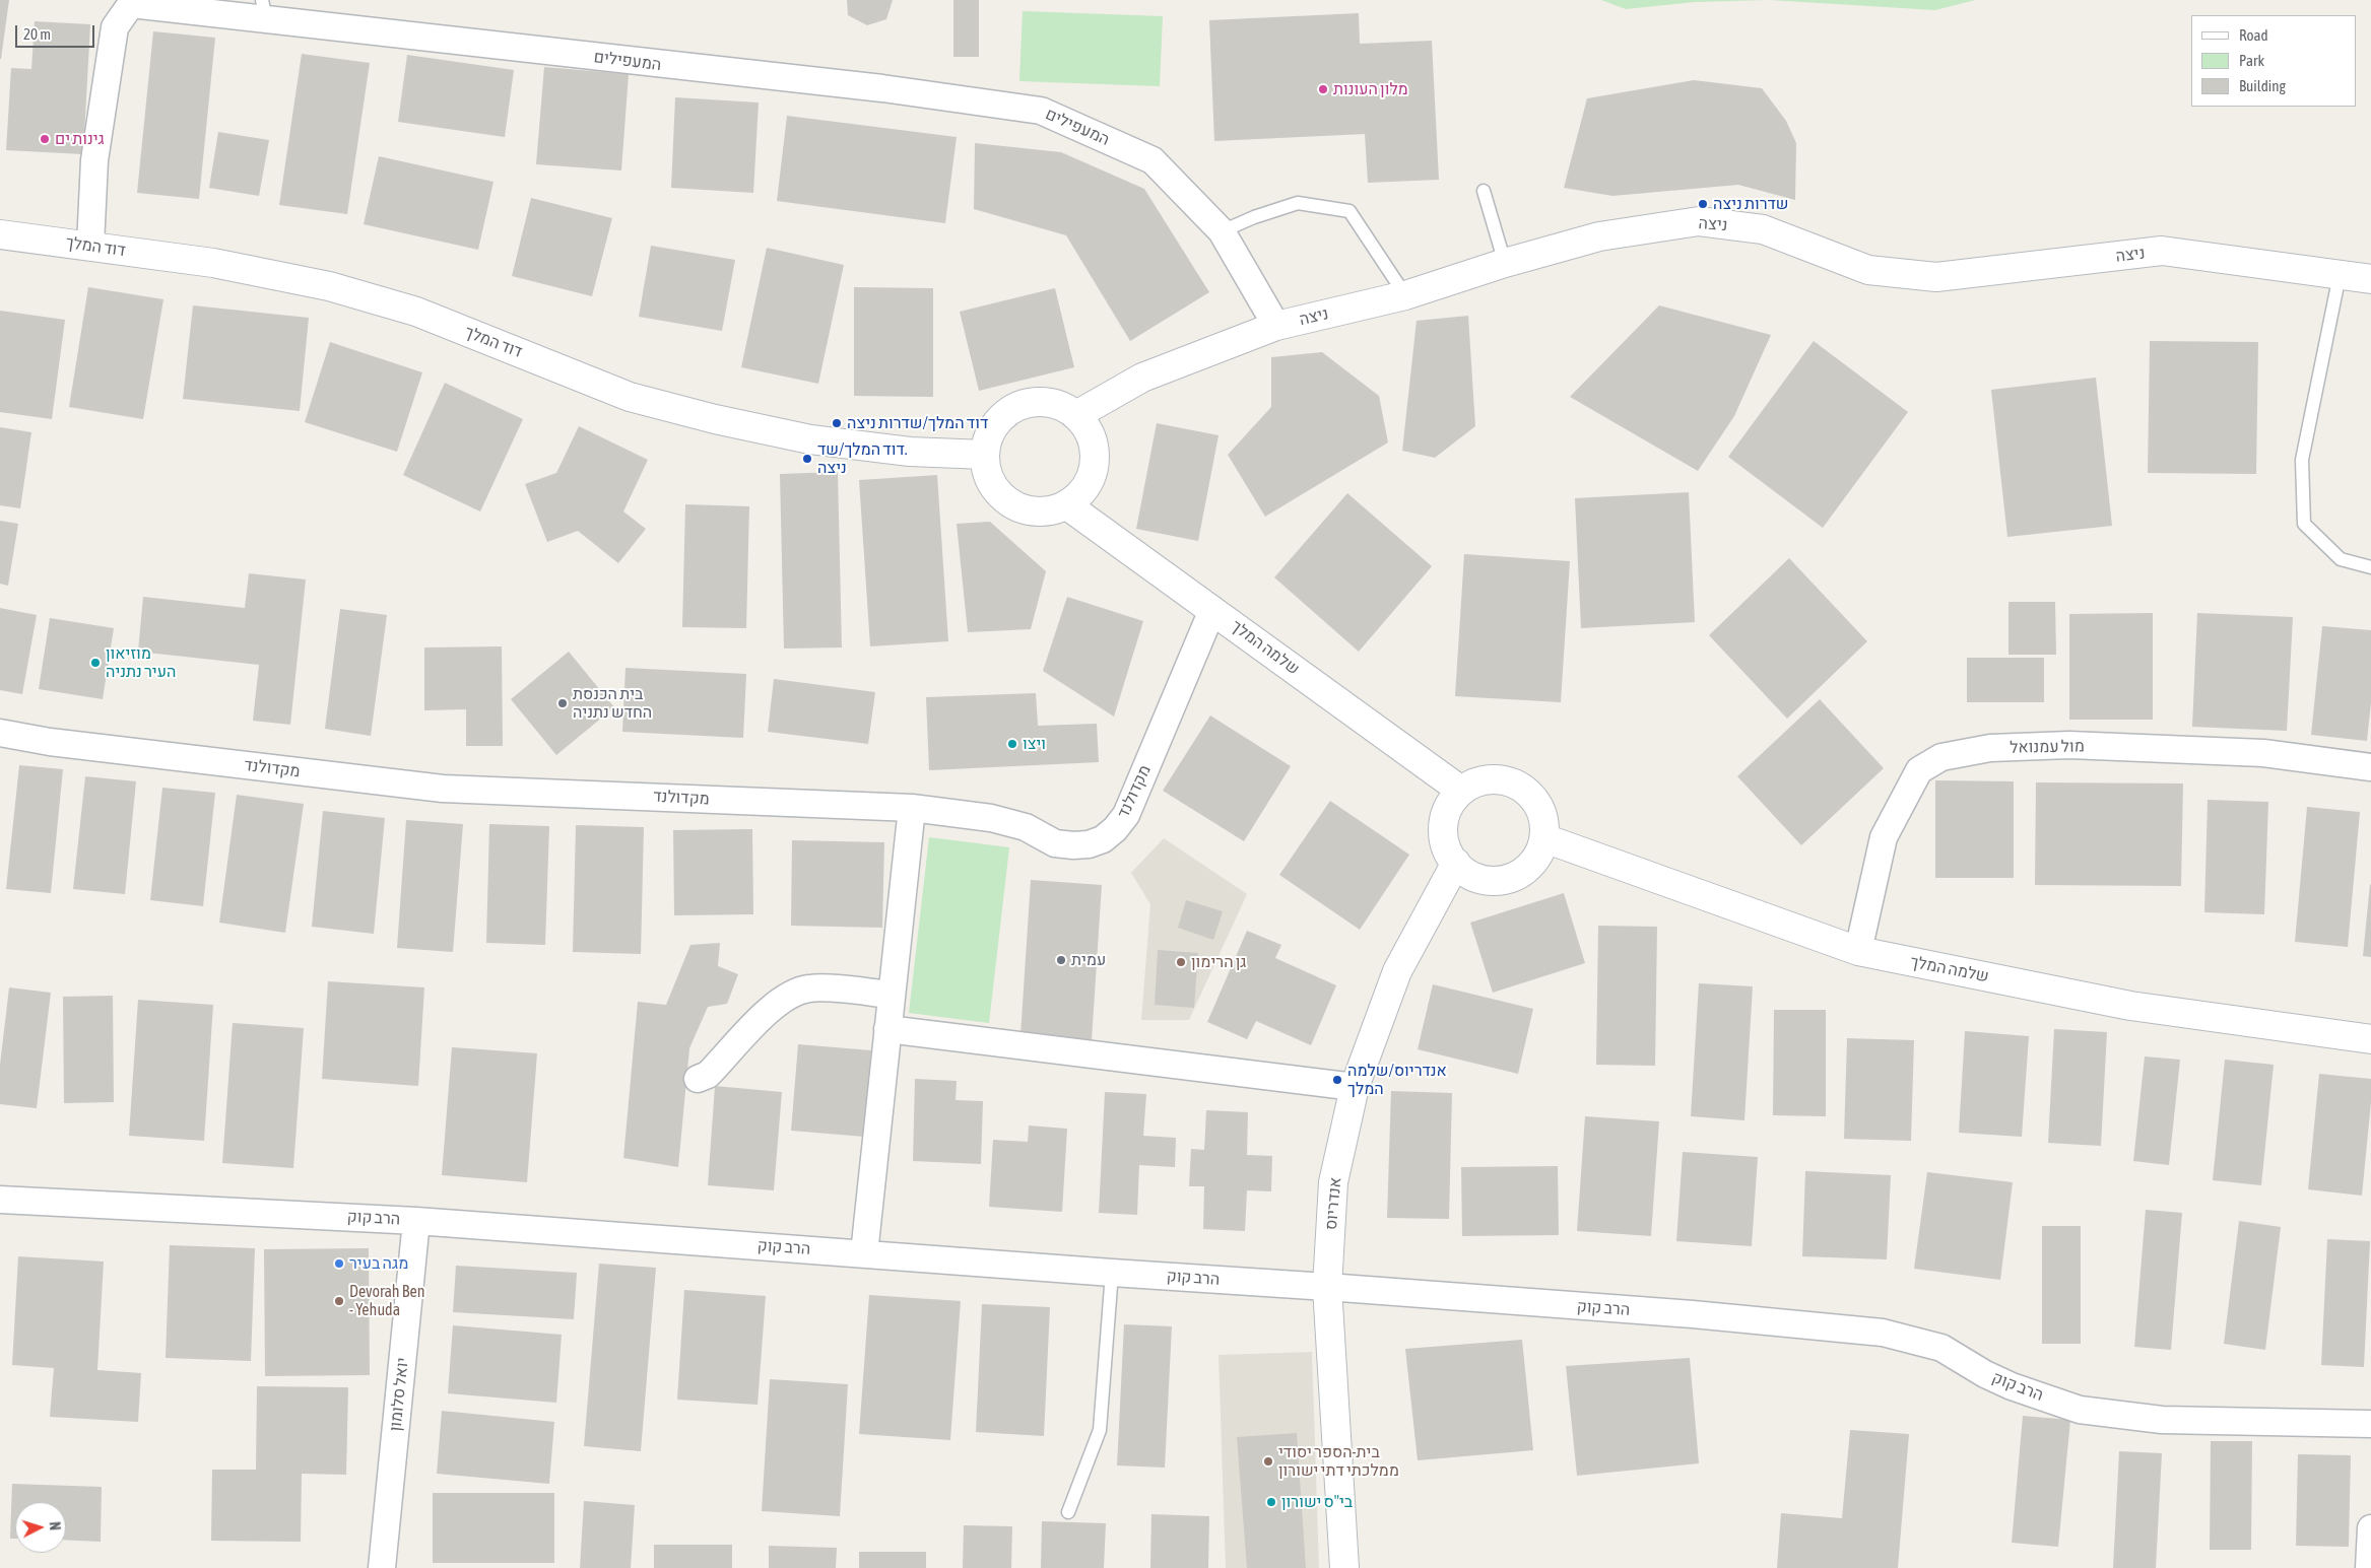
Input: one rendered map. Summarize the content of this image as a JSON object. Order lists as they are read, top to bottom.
{
  "streets": {
    "street": [
      "המעפילים",
      "ניצה",
      "דוד המלך",
      "שלמה המלך",
      "מול עמנואל",
      "מקדולנד",
      "אנדריוס",
      "הרב קוק",
      "יואל סלומון"
    ]
  },
  "crossings": [
    ["המעפילים", "ניצה"],
    ["המעפילים", "דוד המלך"],
    ["ניצה", "דוד המלך"],
    ["ניצה", "שלמה המלך"],
    ["דוד המלך", "שלמה המלך"],
    ["שלמה המלך", "מול עמנואל"],
    ["שלמה המלך", "מקדולנד"],
    ["שלמה המלך", "אנדריוס"],
    ["אנדריוס", "הרב קוק"],
    ["הרב קוק", "יואל סלומון"]
  ],
  "places": [
    "מלון העונות",
    "גינות ים",
    "שדרות ניצה",
    "דוד המלך/שדרות ניצה",
    "דוד המלך/שד. ניצה",
    "מוזיאון העיר נתניה",
    "בית הכנסת החדש נתניה",
    "ויצו",
    "עמית",
    "גן הרימון",
    "אנדריוס/שלמה המלך",
    "מגה בעיר",
    "Devorah Ben - Yehuda",
    "בית-הספר יסודי ממלכתי דתי ישורון",
    "בי\"ס ישורון"
  ],
  "legend": ["Road", "Park", "Building"],
  "scale_bar": "20 m",
  "north": "right"
}
